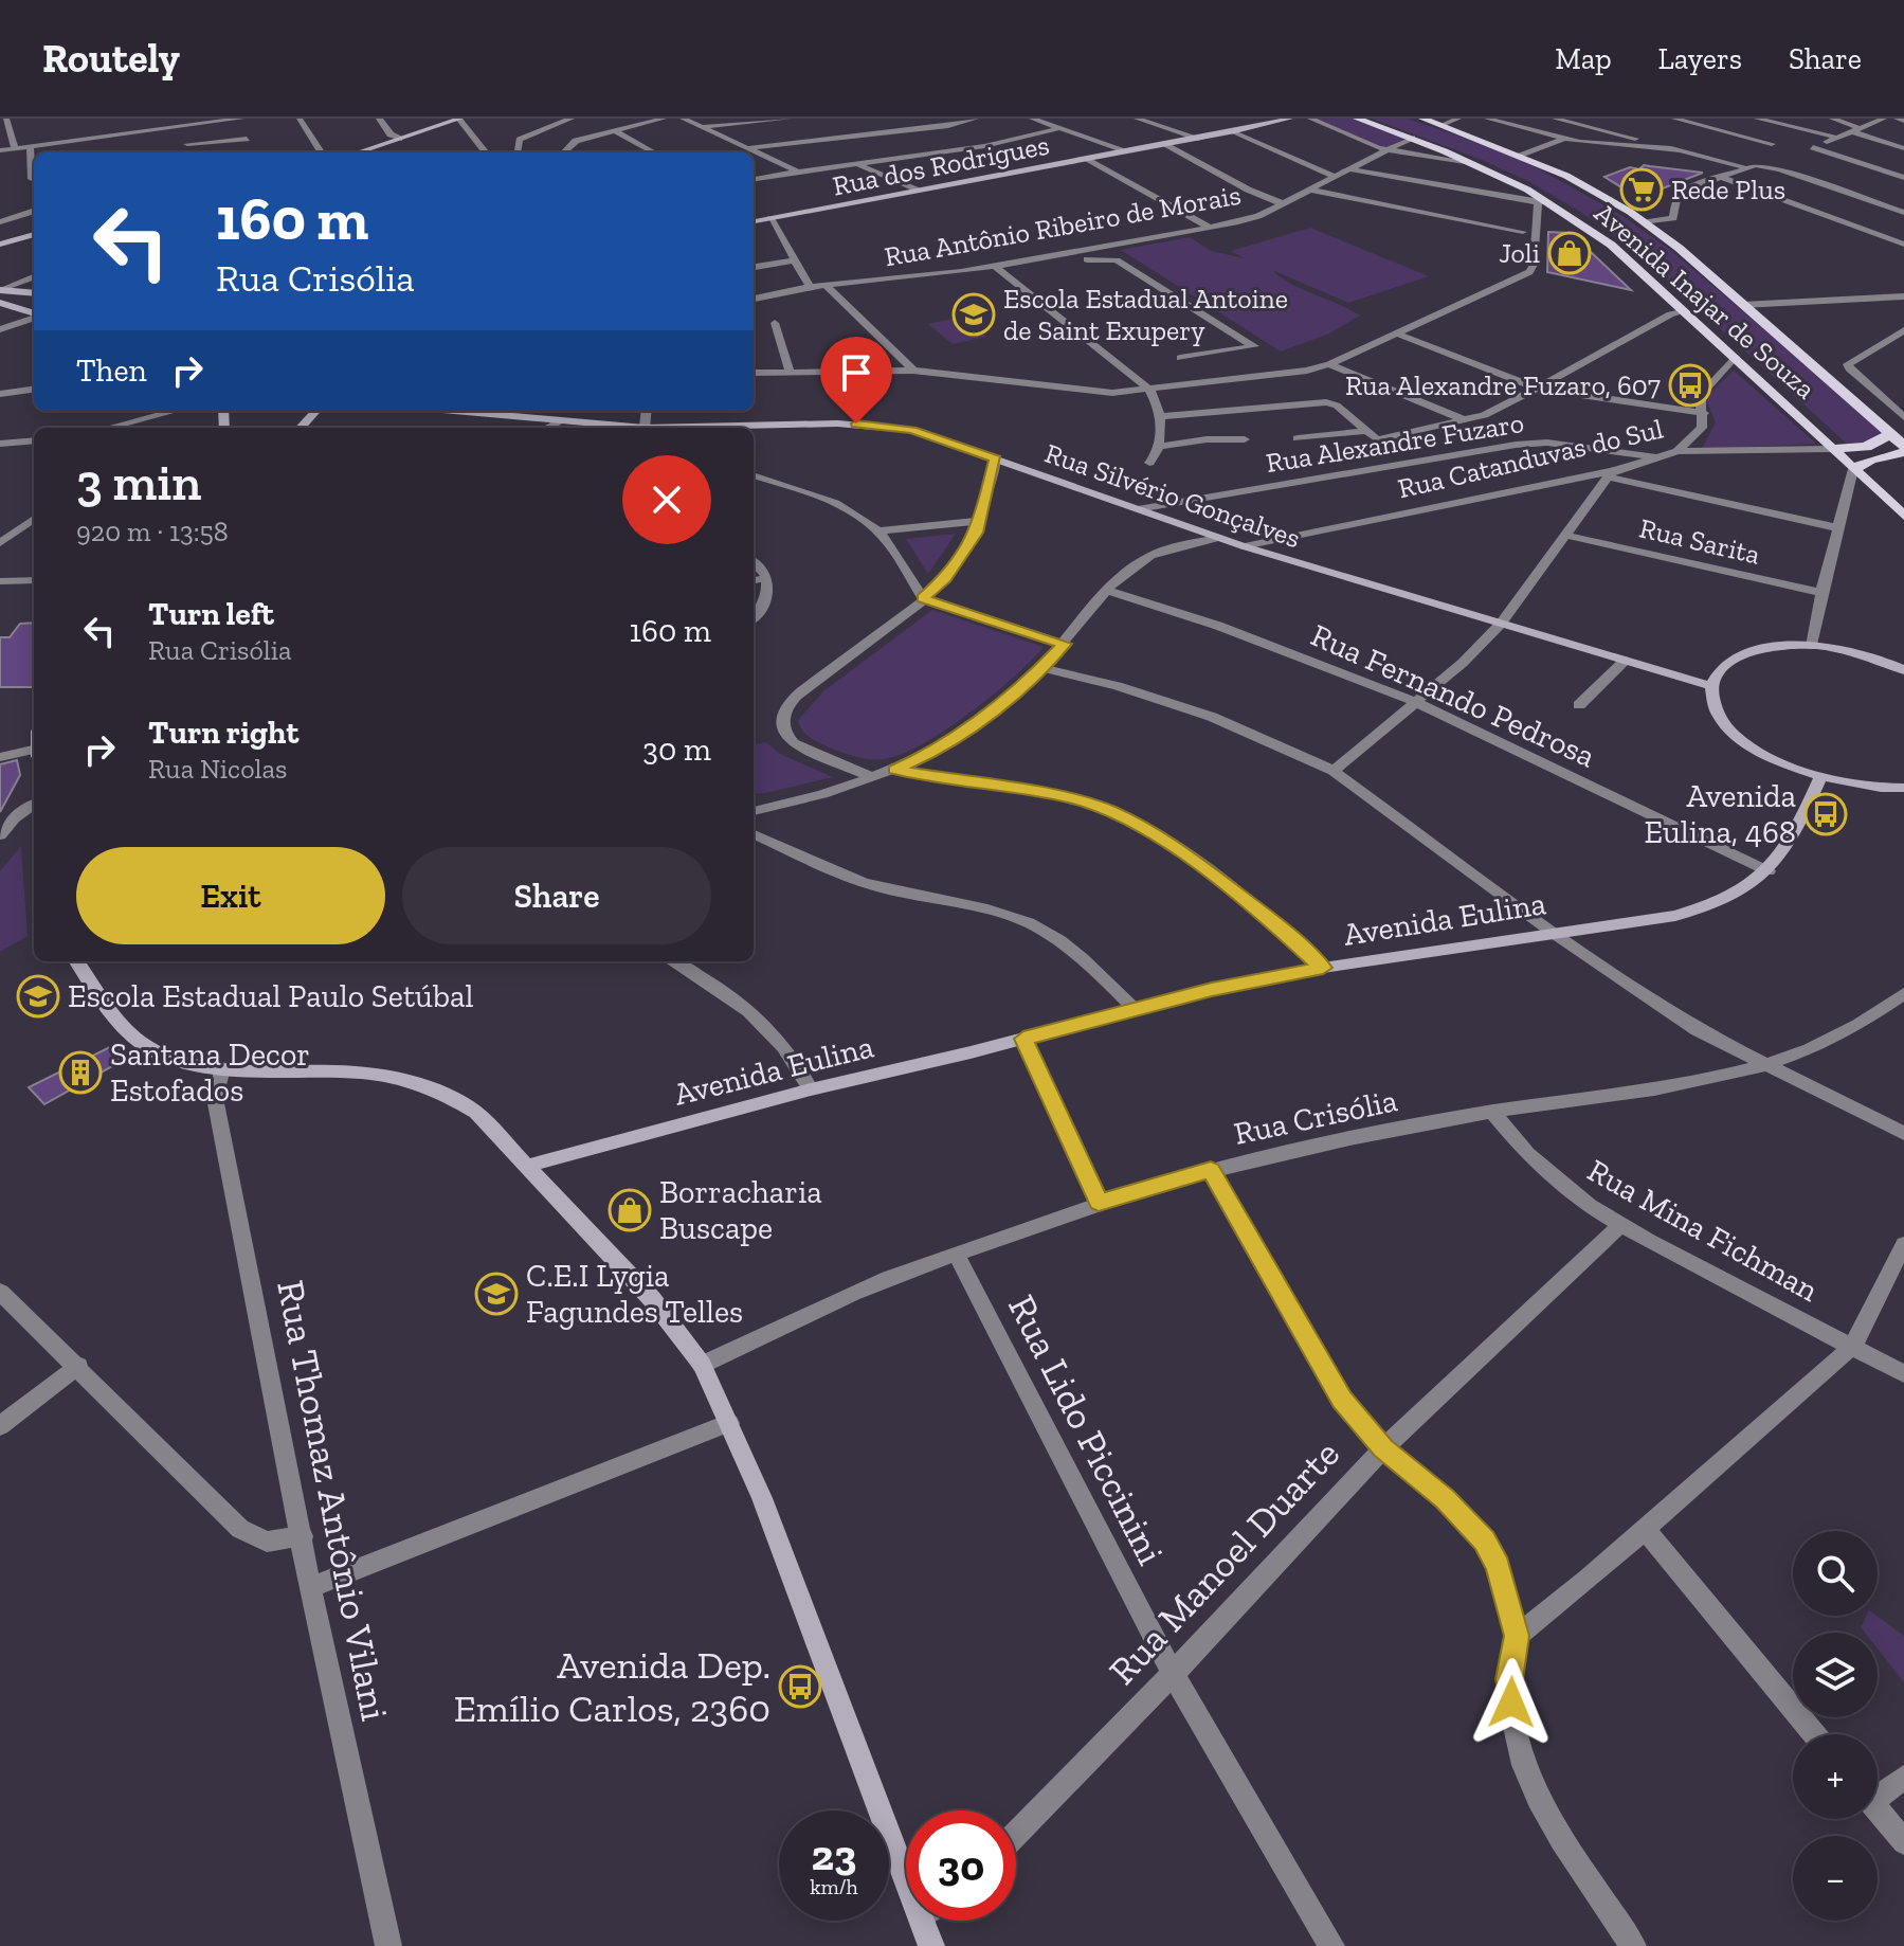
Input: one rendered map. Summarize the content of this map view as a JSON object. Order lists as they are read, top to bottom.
{
  "streets": {
    "main road": ["Avenida Inajar de Souza"],
    "street": [
      "Rua dos Rodrigues",
      "Rua Antônio Ribeiro de Morais",
      "Rua Alexandre Fuzaro",
      "Rua Catanduvas do Sul",
      "Rua Silvério Gonçalves",
      "Rua Sarita",
      "Rua Fernando Pedrosa",
      "Avenida Eulina",
      "Rua Crisólia",
      "Rua Mina Fichman",
      "Rua Lido Piccinini",
      "Rua Thomaz Antônio Vilani",
      "Rua Manoel Duarte"
    ]
  },
  "crossings": [
    ["Rua Antônio Ribeiro de Morais", "Avenida Inajar de Souza"],
    ["Avenida Inajar de Souza", "Rua Catanduvas do Sul"],
    ["Rua Alexandre Fuzaro", "Rua Catanduvas do Sul"],
    ["Rua Alexandre Fuzaro", "Rua Silvério Gonçalves"],
    ["Rua Catanduvas do Sul", "Rua Silvério Gonçalves"],
    ["Rua Fernando Pedrosa", "Avenida Eulina"],
    ["Rua Crisólia", "Rua Mina Fichman"],
    ["Rua Crisólia", "Rua Lido Piccinini"],
    ["Rua Mina Fichman", "Rua Manoel Duarte"],
    ["Rua Lido Piccinini", "Rua Manoel Duarte"]
  ],
  "places": {
    "supermarket": ["Rede Plus"],
    "shop": ["Joli", "Borracharia Buscape"],
    "school or university": ["Escola Estadual Antoine de Saint Exupery", "Escola Estadual Paulo Setúbal", "C.E.I Lygia Fagundes Telles"],
    "bus stop": ["Rua Alexandre Fuzaro, 607", "Avenida Eulina, 468", "Avenida Dep. Emílio Carlos, 2360"],
    "building": ["Santana Decor Estofados"]
  },
  "page": {
    "header": "Routely",
    "nav": ["Map", "Layers", "Share"],
    "turn": ["160 m", "Rua Crisólia"],
    "then": "Then",
    "heading": ["3 min", "920 m · 13:58"],
    "list": [
      {
        "name": "Turn left",
        "note": "Rua Crisólia",
        "value": "160 m"
      },
      {
        "name": "Turn right",
        "note": "Rua Nicolas",
        "value": "30 m"
      }
    ],
    "buttons": ["Exit", "Share"],
    "map_buttons": ["+", "−"],
    "speed": "23 km/h",
    "limit": "30"
  }
}
